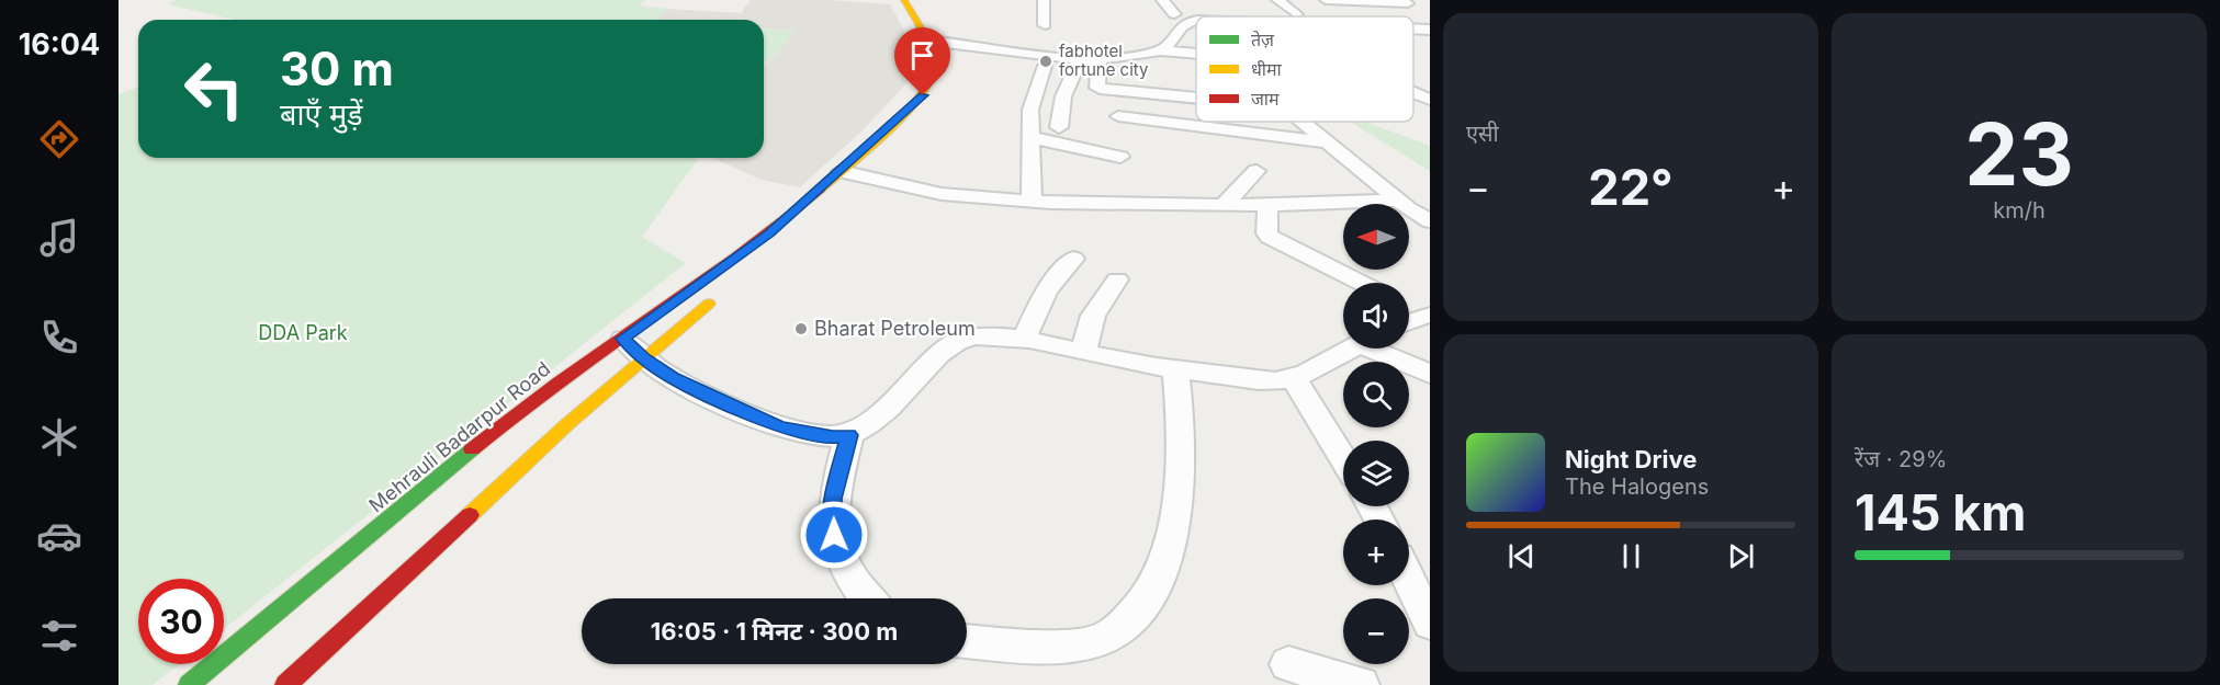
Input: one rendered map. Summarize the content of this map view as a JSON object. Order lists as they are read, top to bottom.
{
  "streets": {
    "main road": ["Mehrauli Badarpur Road"]
  },
  "parks": ["DDA Park"],
  "places": ["fabhotel fortune city", "Bharat Petroleum"],
  "legend": ["तेज़", "धीमा", "जाम"],
  "north": "left",
  "page": {
    "tabs": "16:04",
    "tile": [
      "एसी",
      ["23", "km/h"],
      ["रेंज · 29%", "145 km"]
    ],
    "turn": ["30 m", "बाएँ मुड़ें"],
    "heat": ["−", "22°", "+"],
    "map_buttons": ["+", "−"],
    "song": ["Night Drive", "The Halogens"],
    "limit": "30",
    "trip": "16:05 · 1 मिनट · 300 m"
  }
}
